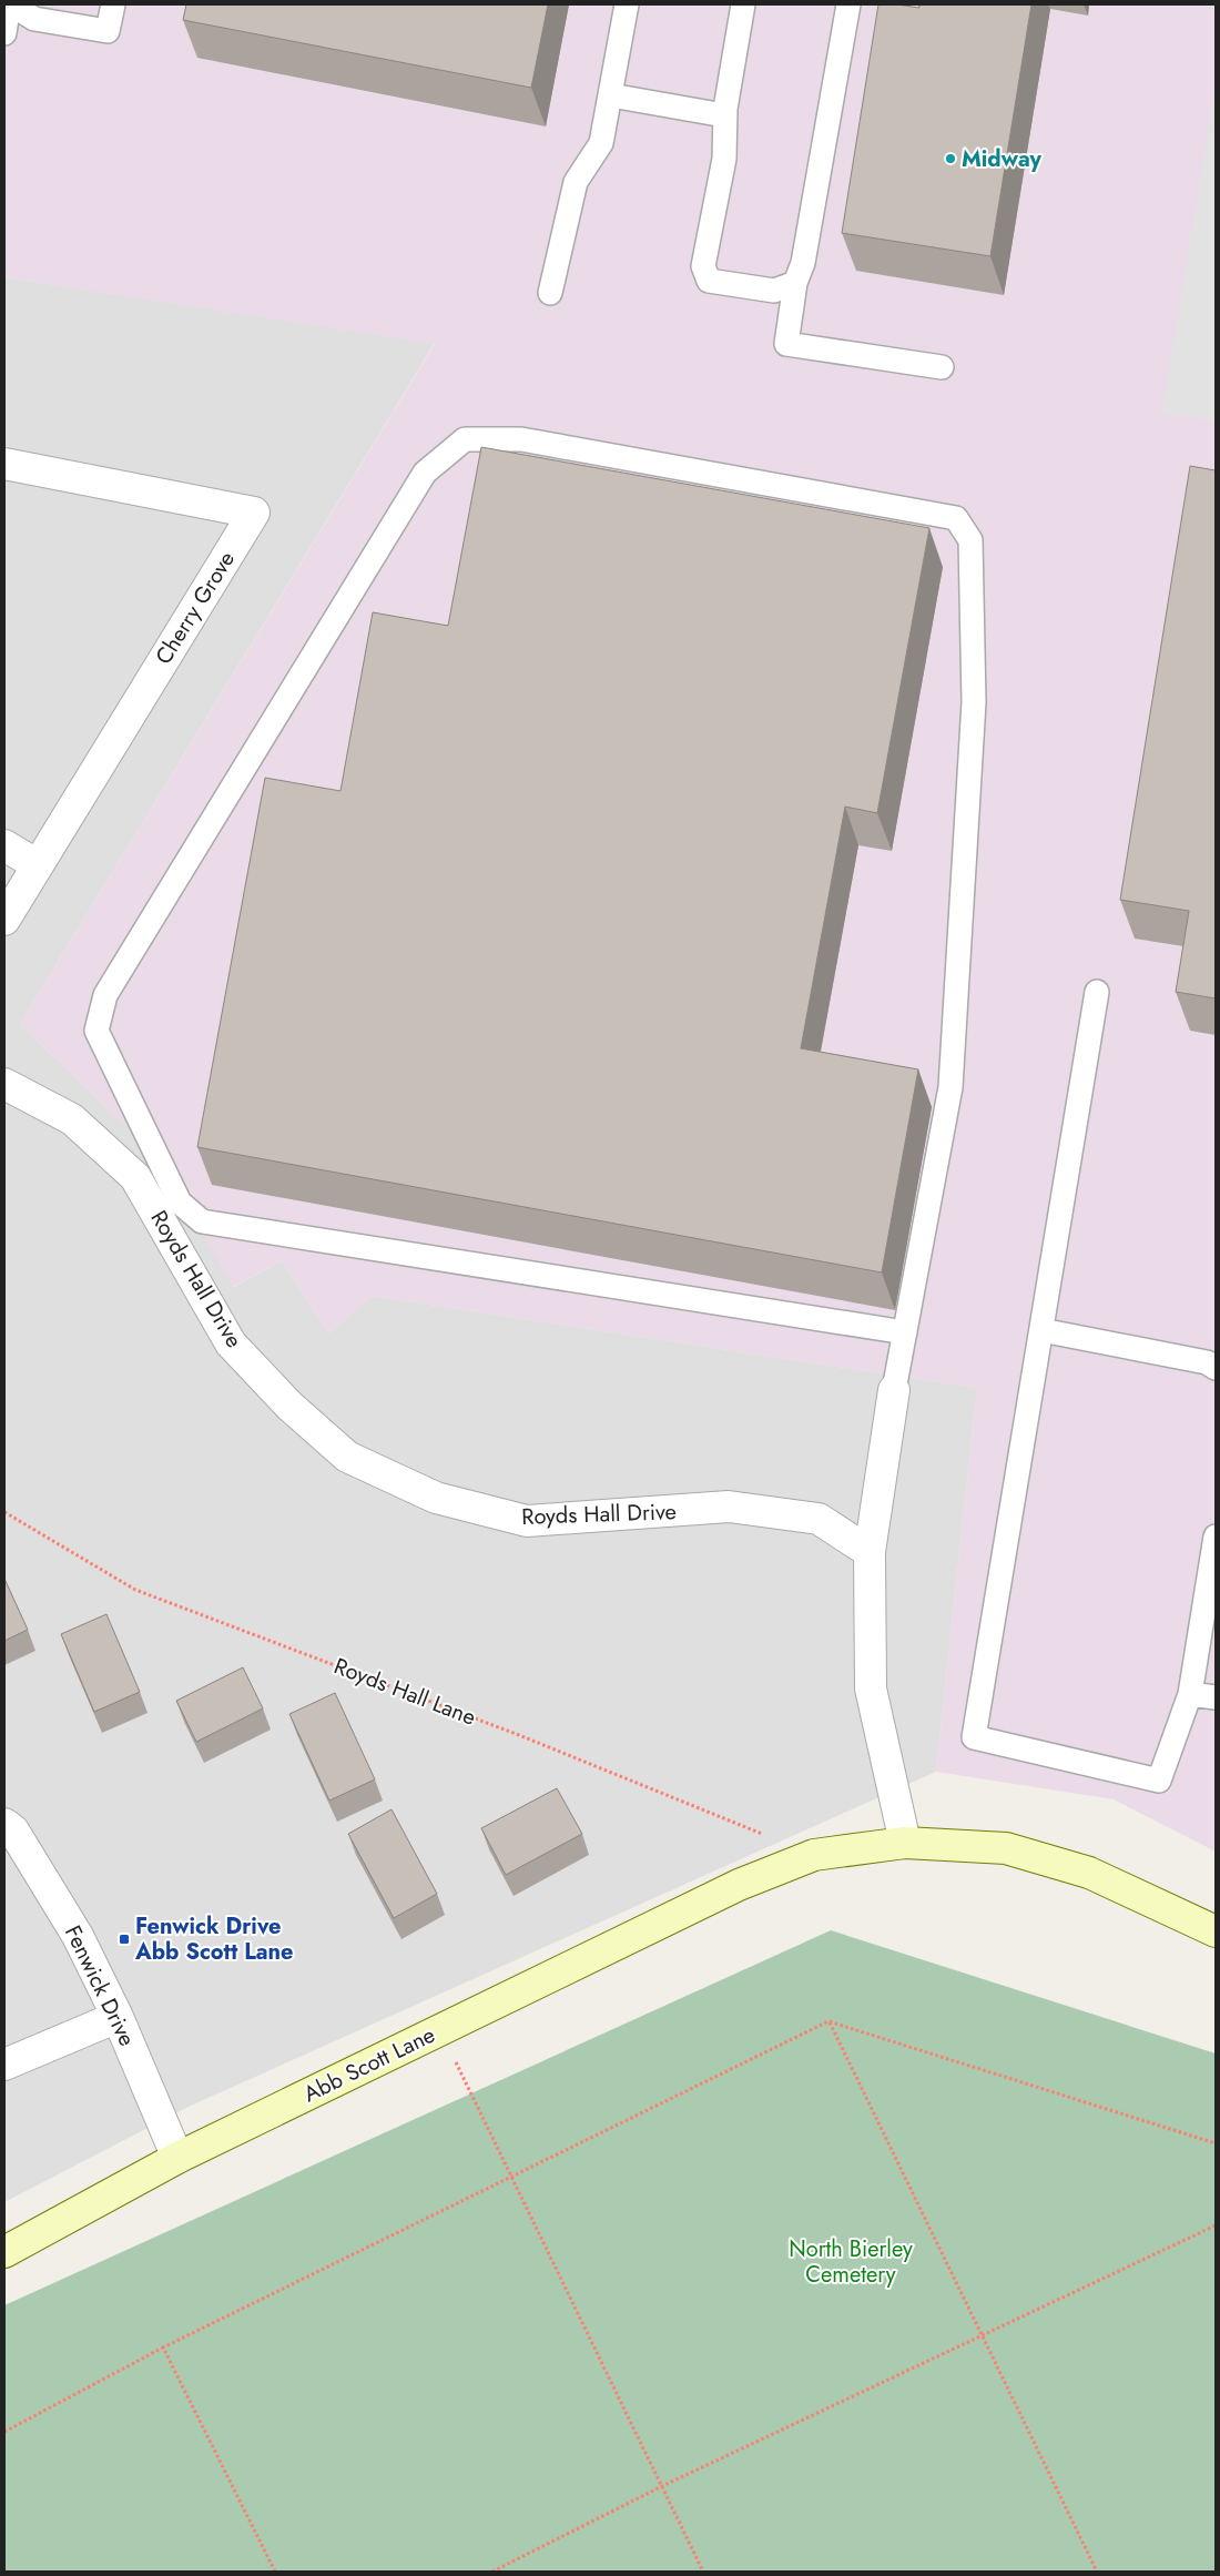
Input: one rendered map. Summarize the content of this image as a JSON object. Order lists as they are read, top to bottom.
{
  "streets": {
    "street": [
      "Cherry Grove",
      "Royds Hall Drive",
      "Fenwick Drive",
      "Abb Scott Lane"
    ],
    "path": ["Royds Hall Lane"]
  },
  "crossings": [
    ["Royds Hall Lane", "Abb Scott Lane"],
    ["Fenwick Drive", "Abb Scott Lane"]
  ],
  "parks": ["North Bierley Cemetery"],
  "places": {
    "other": ["Midway"],
    "transit": ["Fenwick Drive Abb Scott Lane"]
  }
}
